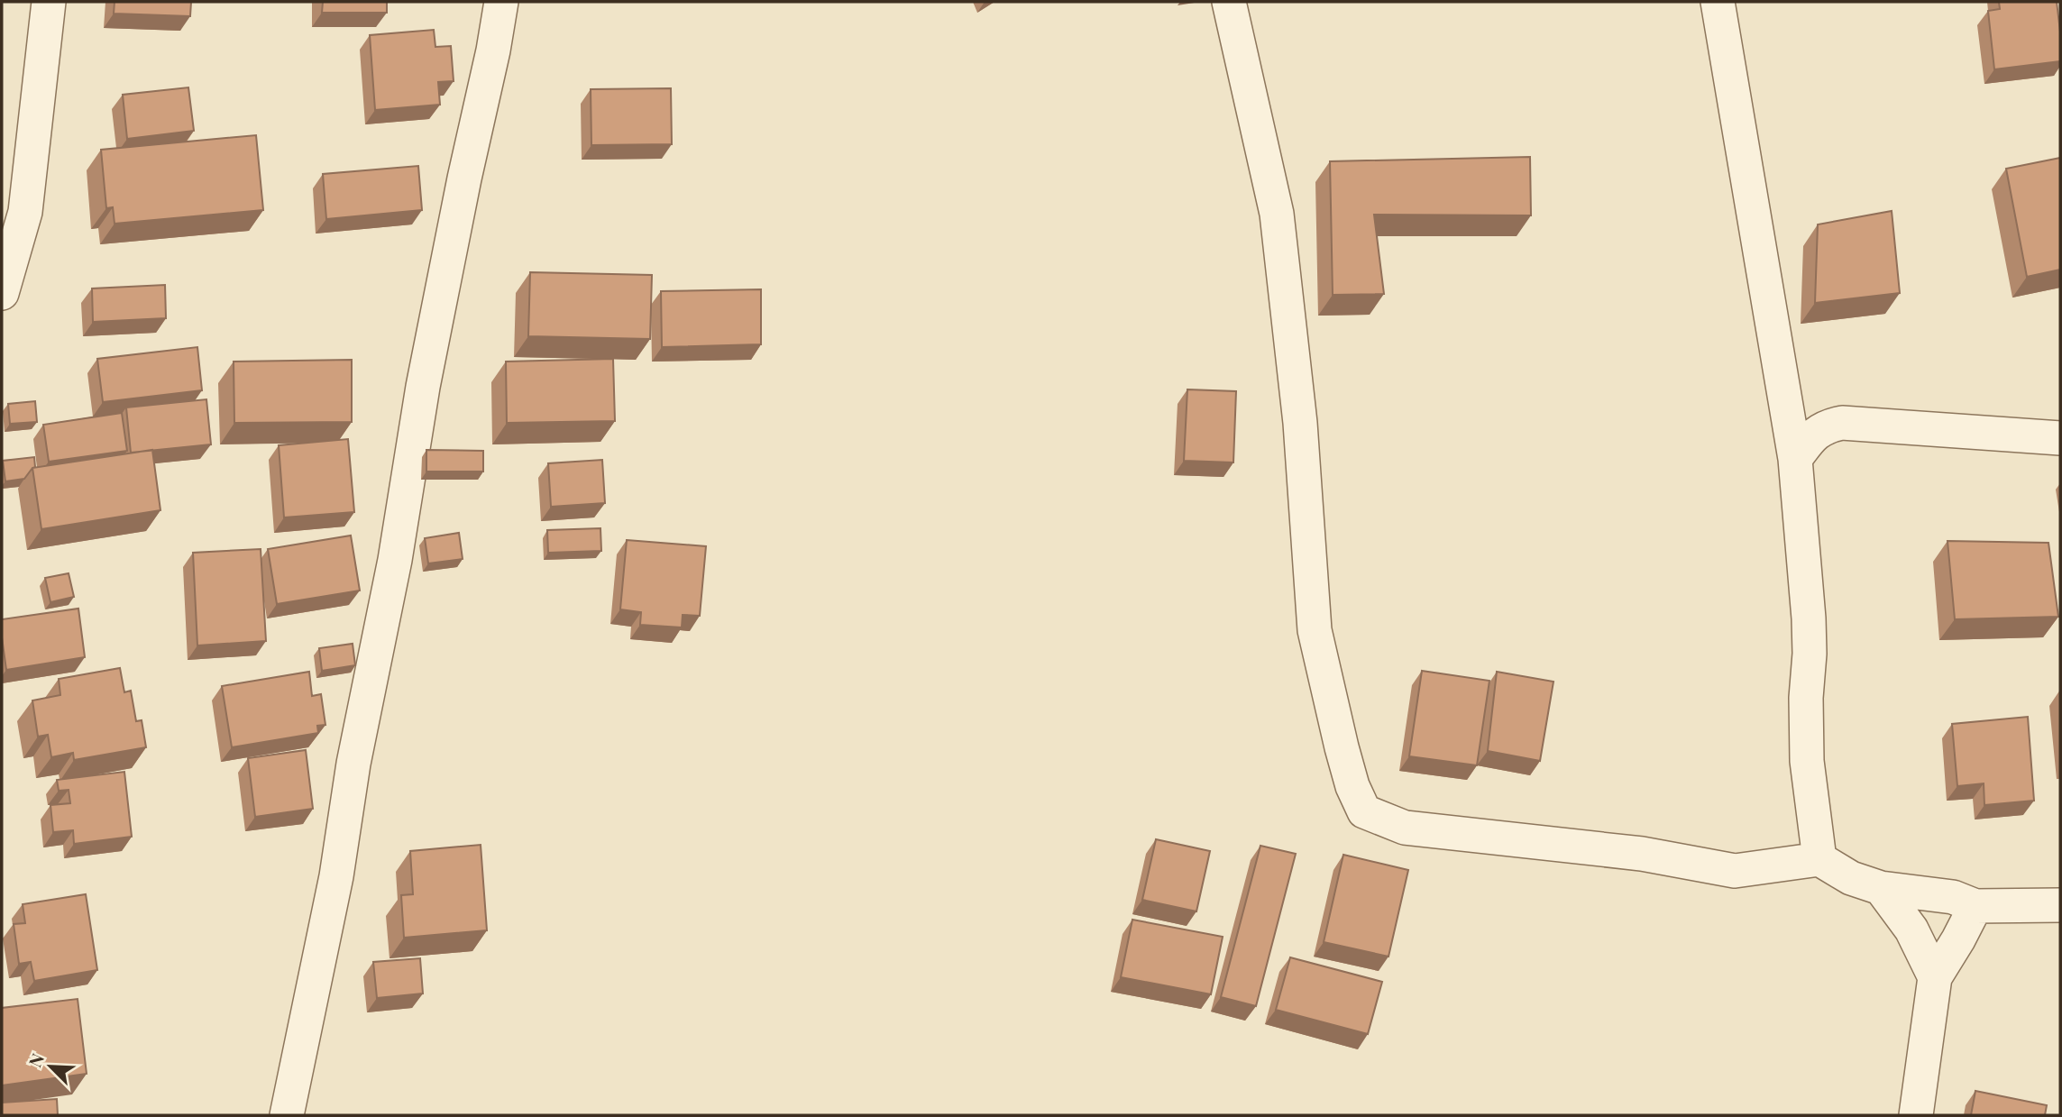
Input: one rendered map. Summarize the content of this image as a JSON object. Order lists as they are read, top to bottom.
{
  "north": "top left"
}
